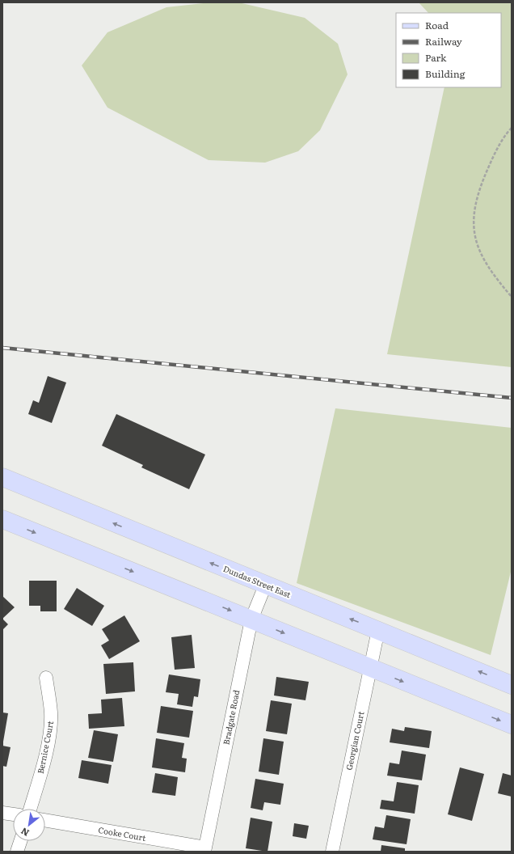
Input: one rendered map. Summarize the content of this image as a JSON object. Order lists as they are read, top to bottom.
{
  "streets": {
    "main road": ["Dundas Street East"],
    "street": [
      "Bradgate Road",
      "Georgian Court",
      "Bernice Court",
      "Cooke Court"
    ]
  },
  "crossings": [
    ["Dundas Street East", "Bradgate Road"],
    ["Dundas Street East", "Georgian Court"],
    ["Bradgate Road", "Cooke Court"]
  ],
  "legend": [
    "Road",
    "Railway",
    "Park",
    "Building"
  ],
  "north": "bottom left"
}
